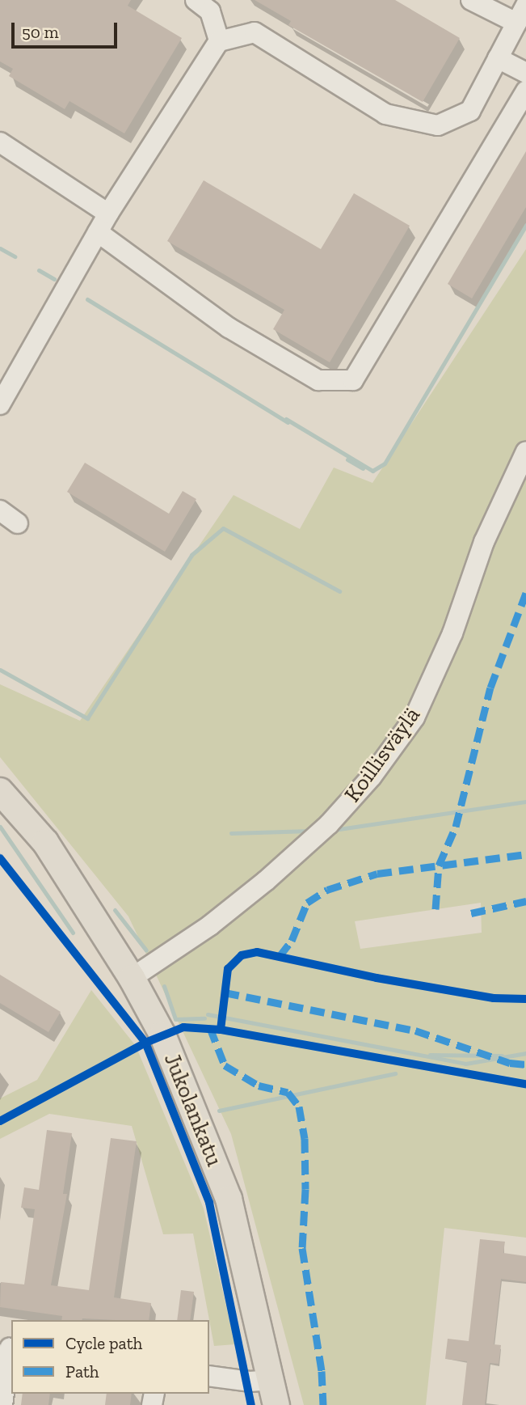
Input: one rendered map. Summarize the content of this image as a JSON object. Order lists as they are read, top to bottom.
{
  "streets": {
    "main road": ["Jukolankatu"],
    "street": ["Koillisväylä"]
  },
  "crossings": [
    ["Koillisväylä", "Jukolankatu"]
  ],
  "legend": ["Cycle path", "Path"],
  "scale_bar": "50 m"
}
